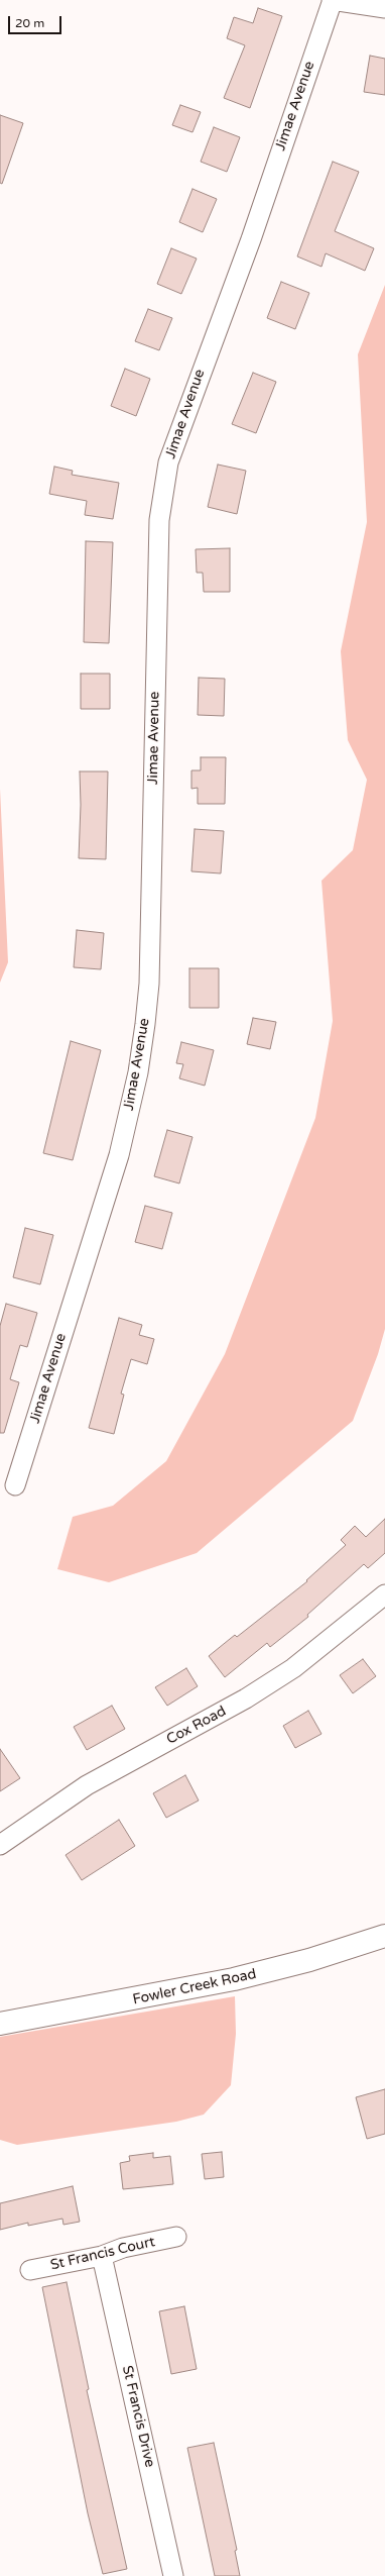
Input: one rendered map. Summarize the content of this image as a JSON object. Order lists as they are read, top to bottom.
{
  "streets": {
    "main road": ["Fowler Creek Road"],
    "street": [
      "Jimae Avenue",
      "Cox Road",
      "St Francis Court",
      "St Francis Drive"
    ]
  },
  "crossings": [
    ["St Francis Court", "St Francis Drive"]
  ],
  "scale_bar": "20 m"
}
